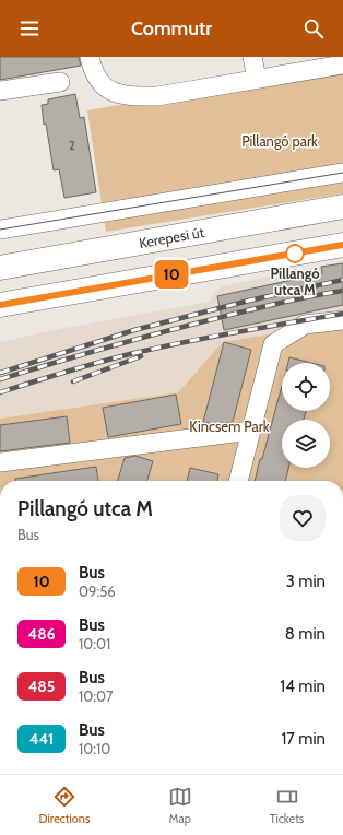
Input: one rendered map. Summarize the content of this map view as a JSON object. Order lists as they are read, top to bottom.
{
  "streets": {
    "main road": ["Kerepesi út"]
  },
  "parks": ["Pillangó park", "Kincsem Park"],
  "places": ["Pillangó utca M"],
  "lines": ["bus line 10"],
  "house_numbers": ["2"],
  "page": {
    "header": "Commutr",
    "on_map": "10",
    "heading": ["Pillangó utca M", "Bus"],
    "list": [
      {
        "mark": "10",
        "name": "Bus",
        "note": "09:56",
        "value": "3 min"
      },
      {
        "mark": "486",
        "name": "Bus",
        "note": "10:01",
        "value": "8 min"
      },
      {
        "mark": "485",
        "name": "Bus",
        "note": "10:07",
        "value": "14 min"
      },
      {
        "mark": "441",
        "name": "Bus",
        "note": "10:10",
        "value": "17 min"
      }
    ],
    "tabs": ["Directions", "Map", "Tickets"]
  }
}
